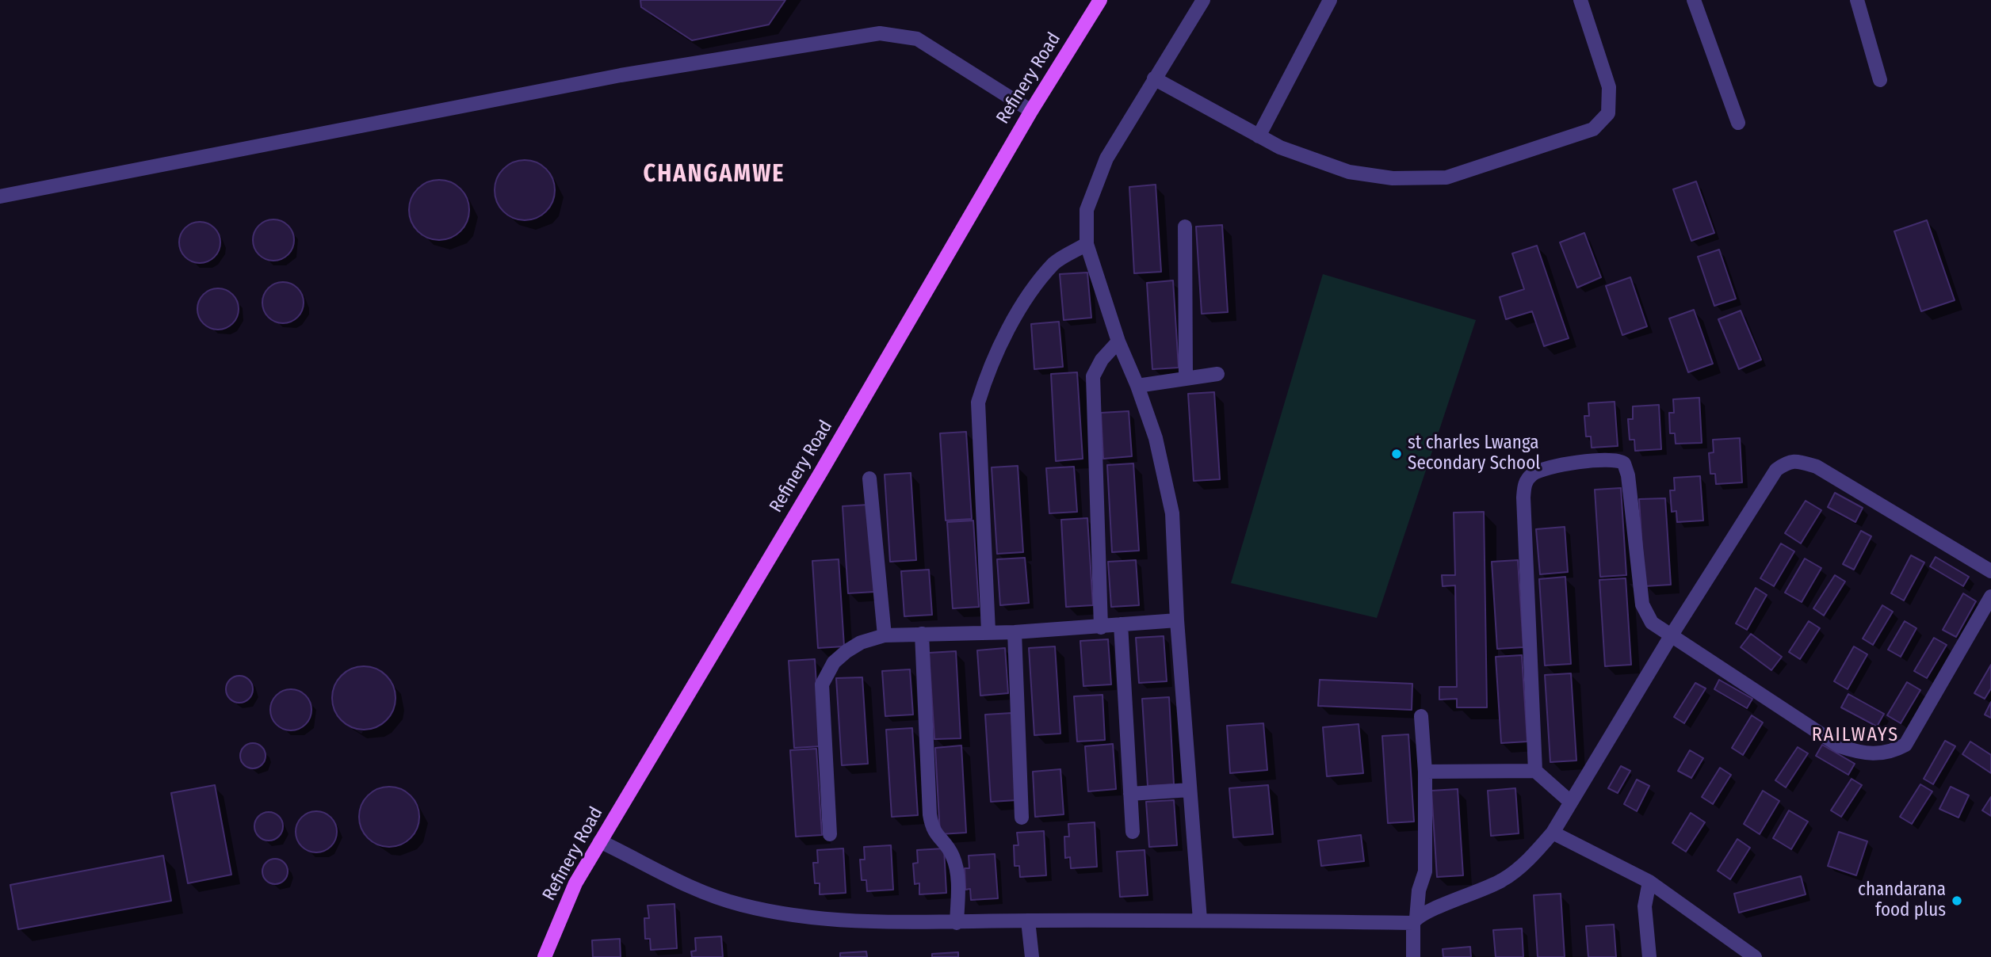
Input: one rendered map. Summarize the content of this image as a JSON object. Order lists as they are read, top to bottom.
{
  "streets": {
    "main road": ["Refinery Road"]
  },
  "districts": ["CHANGAMWE", "RAILWAYS"],
  "places": ["st charles Lwanga Secondary School", "chandarana food plus"]
}
